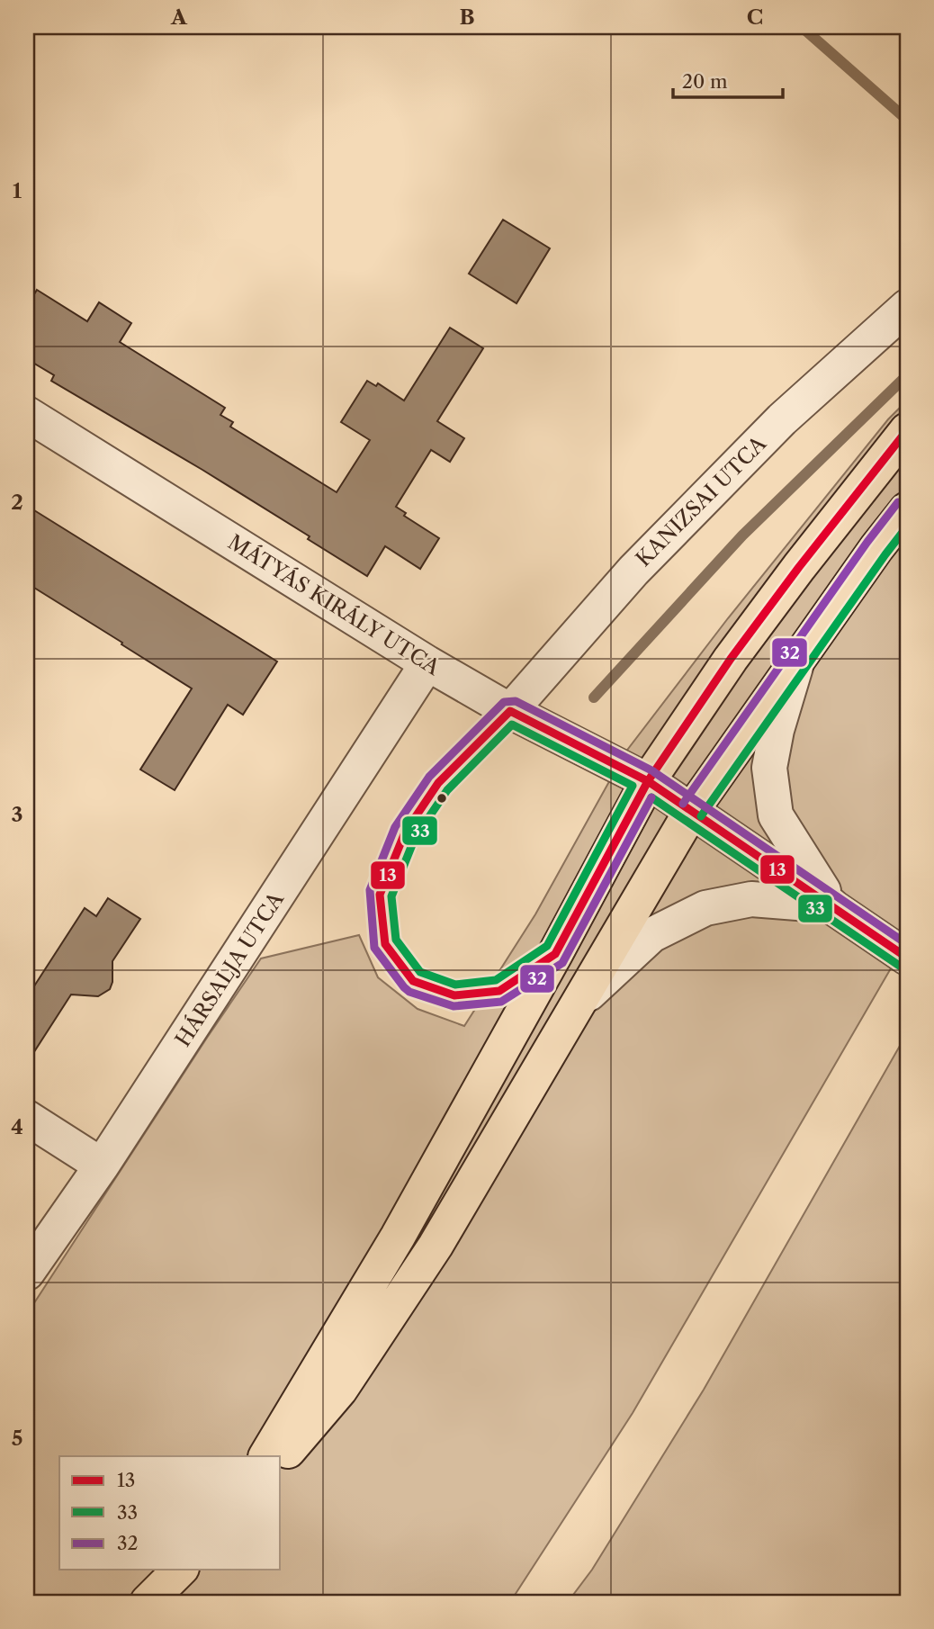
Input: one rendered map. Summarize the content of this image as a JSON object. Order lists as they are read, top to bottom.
{
  "streets": {
    "street": ["KANIZSAI UTCA", "MÁTYÁS KIRÁLY UTCA", "HÁRSALJA UTCA"]
  },
  "crossings": [
    ["KANIZSAI UTCA", "MÁTYÁS KIRÁLY UTCA"],
    ["MÁTYÁS KIRÁLY UTCA", "HÁRSALJA UTCA"]
  ],
  "lines": ["transit line 13", "transit line 32", "transit line 33"],
  "legend": ["13", "33", "32"],
  "scale_bar": "20 m",
  "grid": {
    "columns": ["A", "B", "C"],
    "rows": [
      "1",
      "2",
      "3",
      "4",
      "5"
    ]
  }
}
